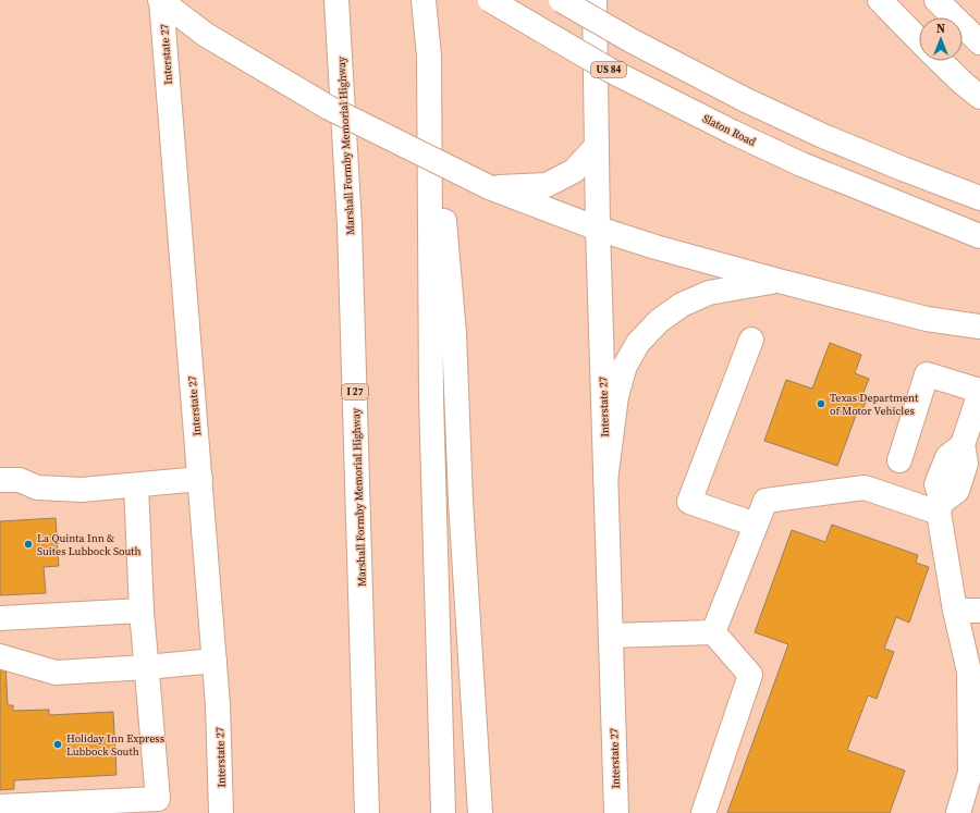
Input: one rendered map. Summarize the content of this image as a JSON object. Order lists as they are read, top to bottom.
{
  "streets": {
    "main road": [
      "Interstate 27",
      "US 84",
      "Slaton Road",
      "Marshall Formby Memorial Highway",
      "I 27"
    ]
  },
  "places": ["Texas Department of Motor Vehicles", "La Quinta Inn & Suites Lubbock South", "Holiday Inn Express Lubbock South"],
  "north": "top"
}
